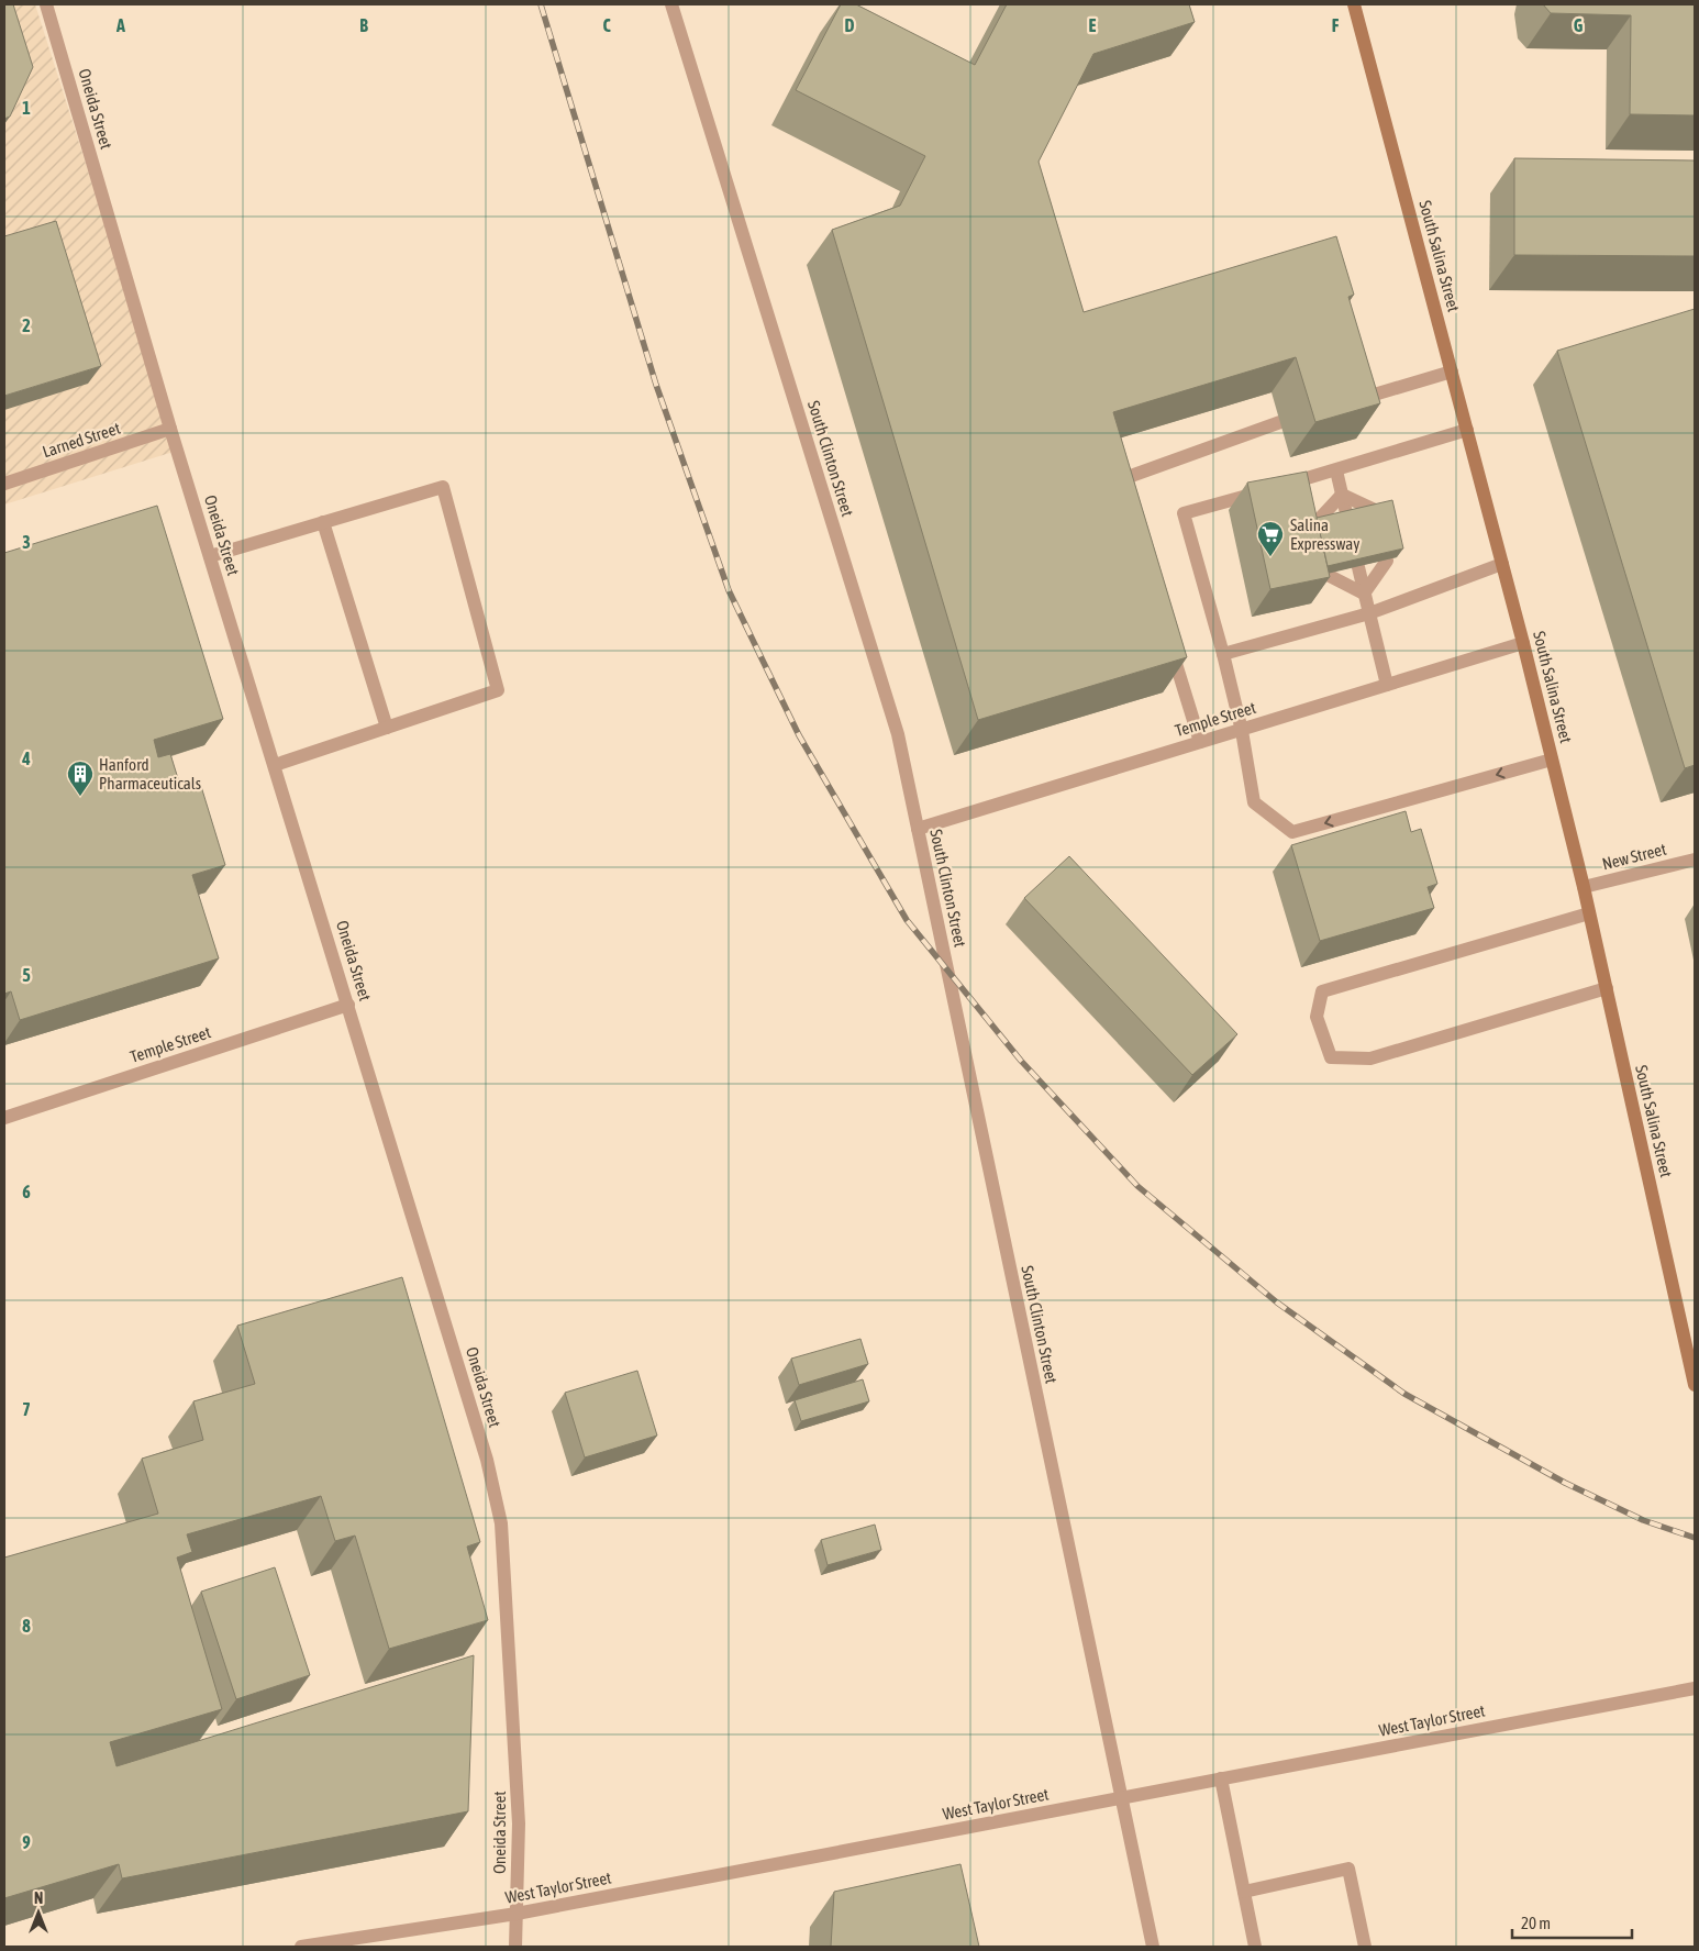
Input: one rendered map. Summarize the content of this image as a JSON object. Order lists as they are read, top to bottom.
{
  "streets": {
    "main road": ["South Salina Street"],
    "street": [
      "Oneida Street",
      "Larned Street",
      "South Clinton Street",
      "Temple Street",
      "New Street",
      "West Taylor Street"
    ]
  },
  "crossings": [
    ["Oneida Street", "Larned Street"],
    ["Oneida Street", "Temple Street"],
    ["Oneida Street", "West Taylor Street"],
    ["South Salina Street", "Temple Street"],
    ["South Salina Street", "New Street"],
    ["South Clinton Street", "Temple Street"],
    ["South Clinton Street", "West Taylor Street"]
  ],
  "places": {
    "supermarket": ["Salina Expressway"],
    "building": ["Hanford Pharmaceuticals"]
  },
  "scale_bar": "20 m",
  "north": "top",
  "grid": {
    "columns": [
      "A",
      "B",
      "C",
      "D",
      "E",
      "F",
      "G"
    ],
    "rows": [
      "1",
      "2",
      "3",
      "4",
      "5",
      "6",
      "7",
      "8",
      "9"
    ]
  }
}
